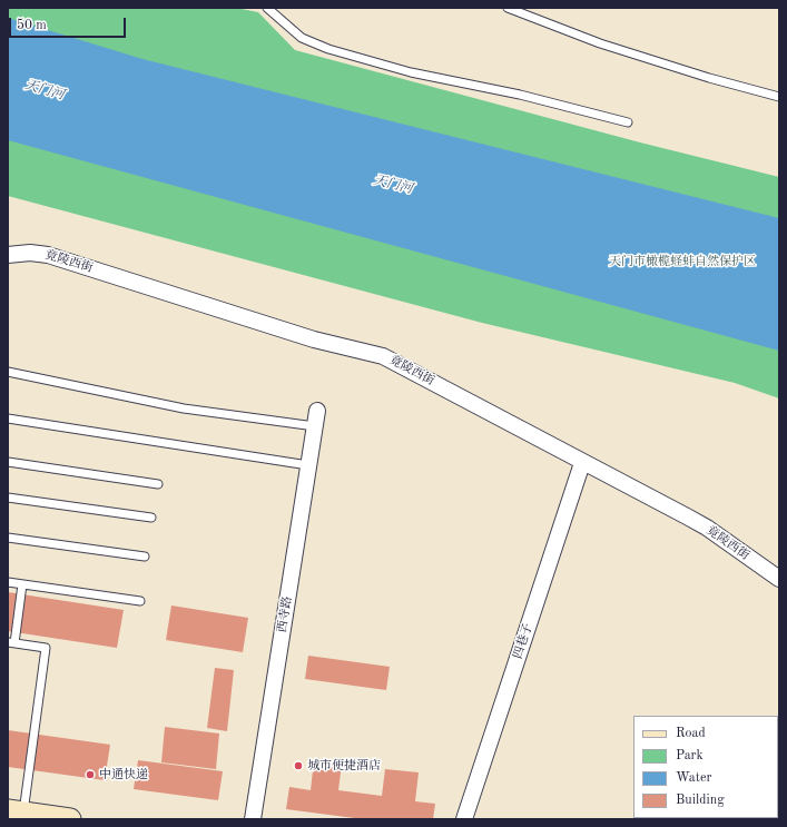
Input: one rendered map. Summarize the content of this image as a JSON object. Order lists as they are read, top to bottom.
{
  "streets": {
    "street": ["竟陵西街", "西寺路", "四巷子"]
  },
  "crossings": [
    ["竟陵西街", "四巷子"]
  ],
  "water": ["天门河"],
  "parks": ["天门市橄榄蛏蚌自然保护区"],
  "places": ["城市便捷酒店", "中通快递"],
  "legend": [
    "Road",
    "Park",
    "Water",
    "Building"
  ],
  "scale_bar": "50 m"
}
